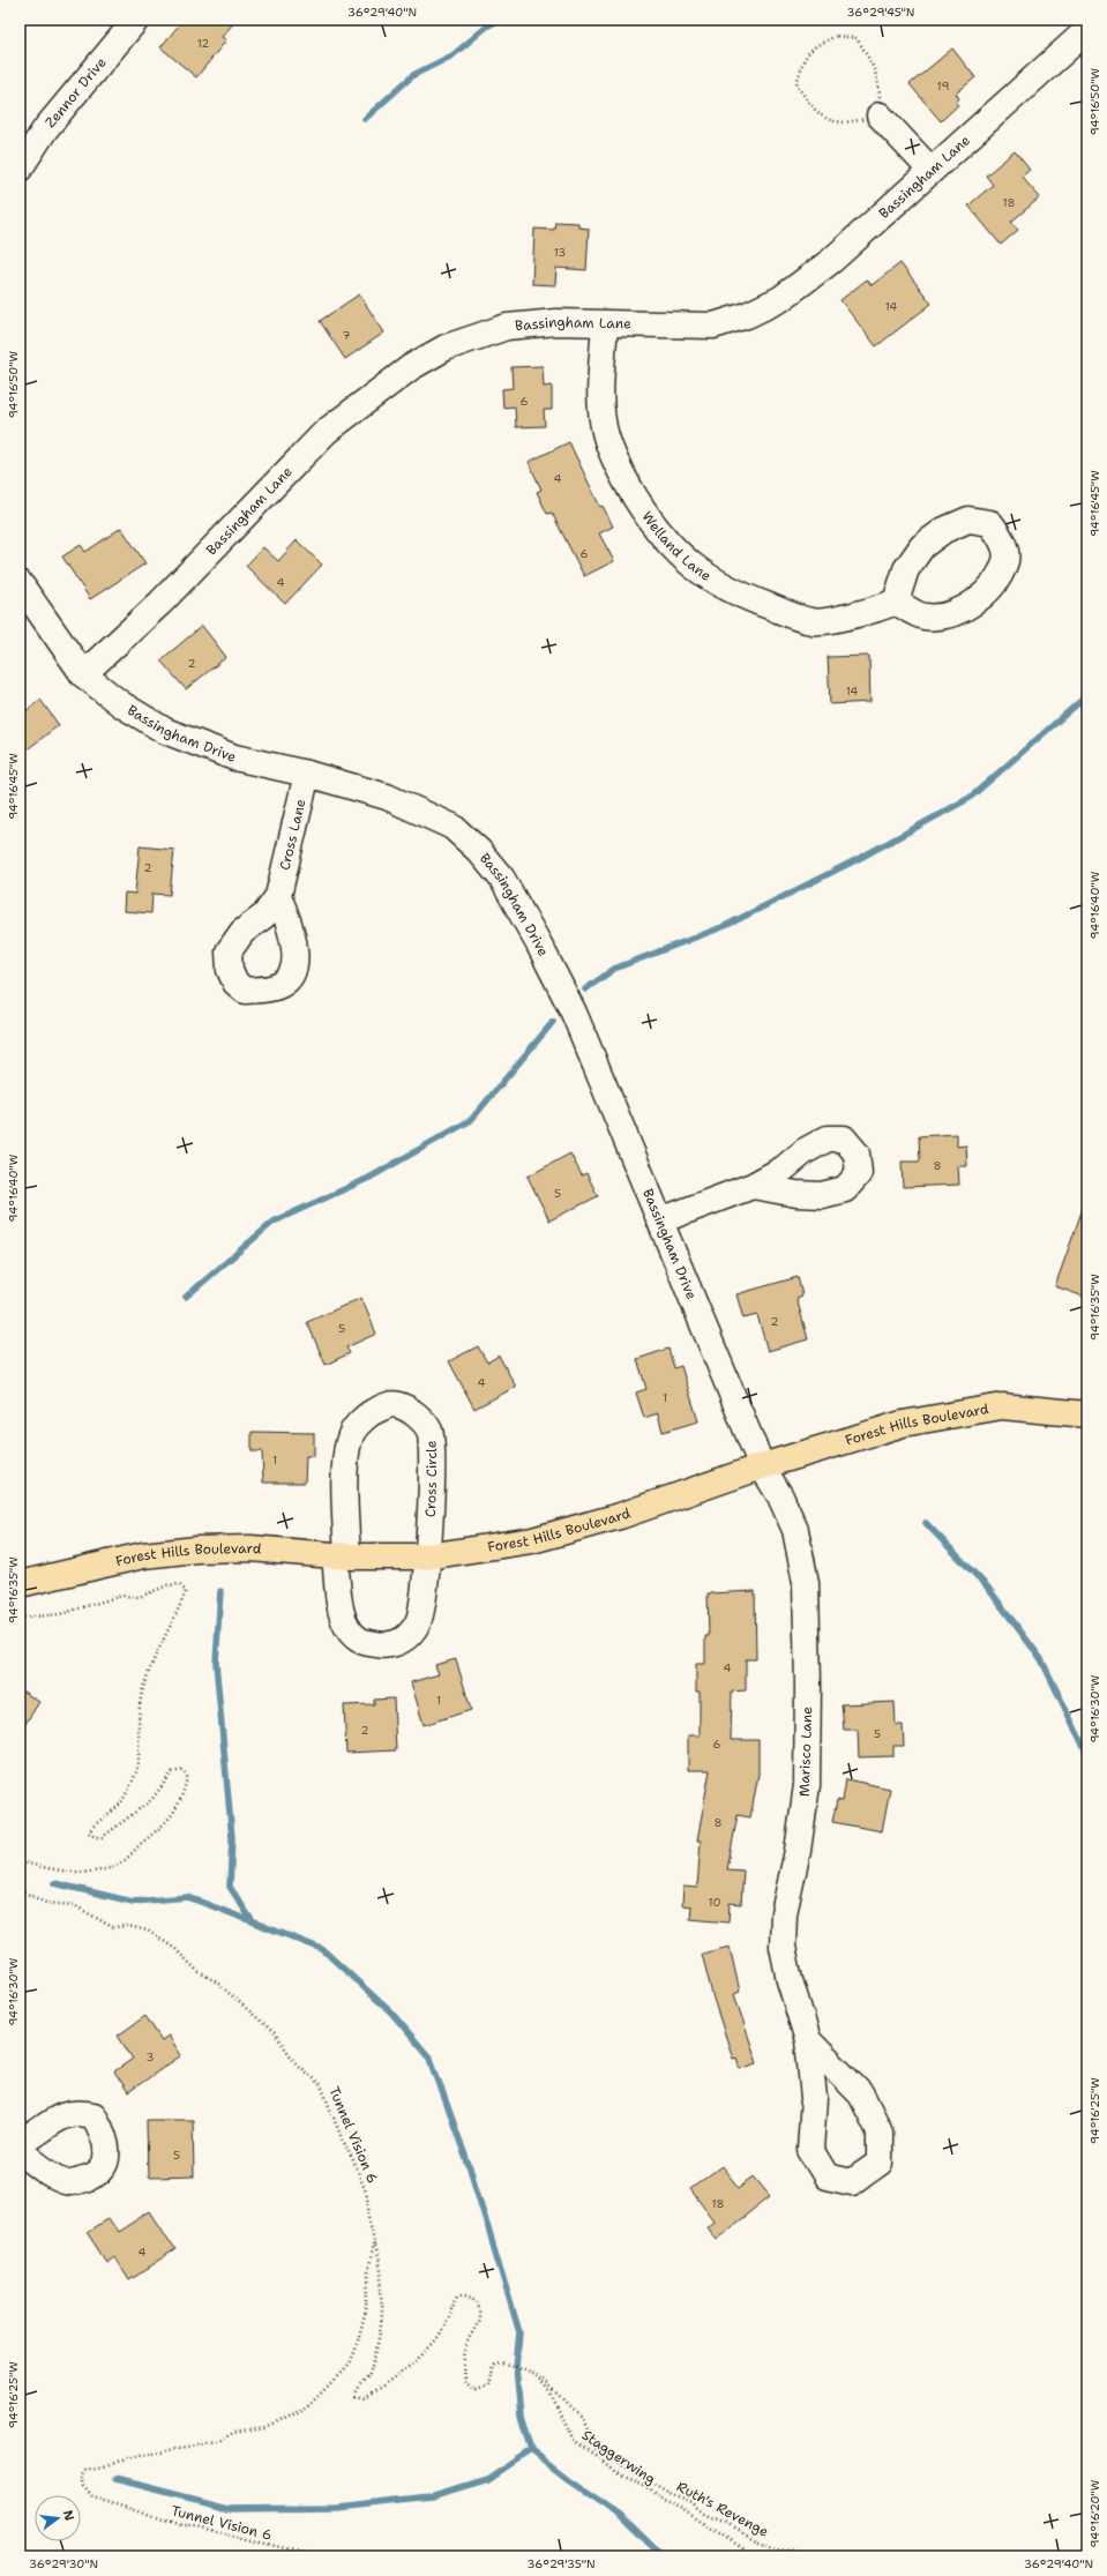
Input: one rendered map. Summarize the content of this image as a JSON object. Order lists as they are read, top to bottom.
{
  "streets": {
    "main road": ["Forest Hills Boulevard"],
    "street": [
      "Zennor Drive",
      "Bassingham Lane",
      "Welland Lane",
      "Bassingham Drive",
      "Cross Lane",
      "Cross Circle",
      "Marisco Lane"
    ],
    "path": ["Tunnel Vision 6", "Staggerwing", "Ruth's Revenge"]
  },
  "crossings": [
    ["Bassingham Lane", "Welland Lane"],
    ["Bassingham Lane", "Bassingham Drive"],
    ["Bassingham Drive", "Cross Lane"],
    ["Bassingham Drive", "Forest Hills Boulevard"],
    ["Bassingham Drive", "Marisco Lane"],
    ["Forest Hills Boulevard", "Cross Circle"],
    ["Forest Hills Boulevard", "Marisco Lane"],
    ["Tunnel Vision 6", "Staggerwing"],
    ["Staggerwing", "Ruth's Revenge"]
  ],
  "house_numbers": [
    "12",
    "19",
    "18",
    "13",
    "14",
    "7",
    "6",
    "4",
    "6",
    "4",
    "2",
    "14",
    "2",
    "8",
    "5",
    "2",
    "5",
    "4",
    "1",
    "1",
    "4",
    "1",
    "2",
    "5",
    "6",
    "8",
    "10",
    "3",
    "5",
    "18",
    "4"
  ],
  "north": "right",
  "coordinates": [
    "36°29'40\"N",
    "36°29'45\"N",
    "94°16'50\"W",
    "94°16'45\"W",
    "94°16'40\"W",
    "94°16'35\"W",
    "94°16'30\"W",
    "94°16'25\"W",
    "94°16'20\"W",
    "36°29'30\"N",
    "36°29'35\"N"
  ]
}
